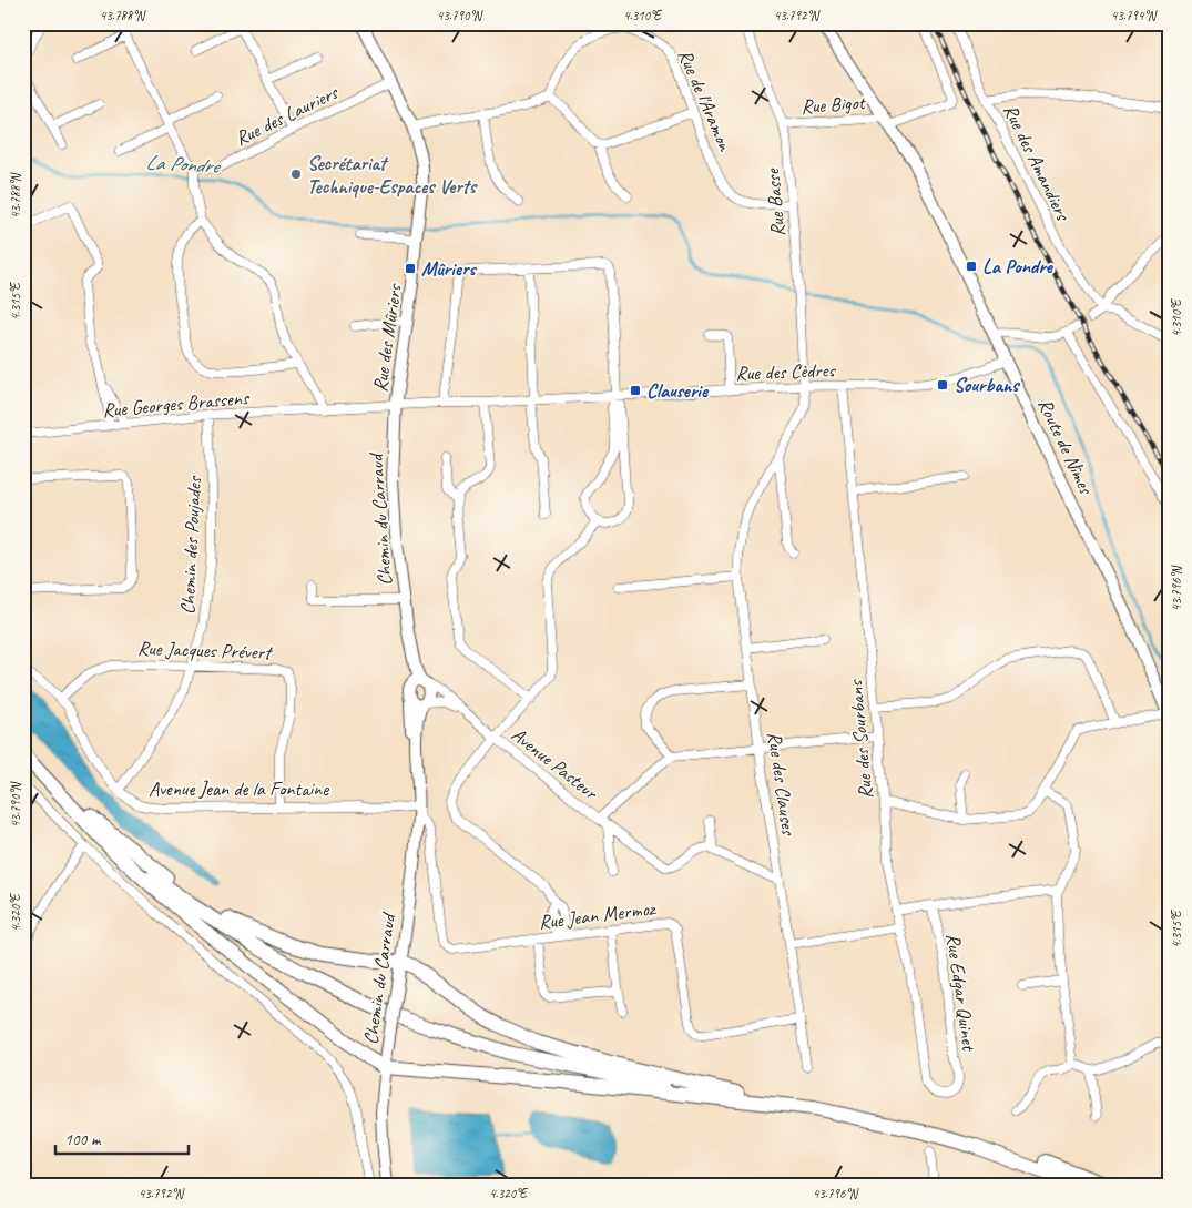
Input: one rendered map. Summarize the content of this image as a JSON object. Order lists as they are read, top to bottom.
{
  "streets": {
    "street": [
      "Rue de l'Aramon",
      "Rue Bigot",
      "Rue des Lauriers",
      "Rue des Amandiers",
      "Rue Basse",
      "Rue des Mûriers",
      "Rue des Cèdres",
      "Rue Georges Brassens",
      "Route de Nîmes",
      "Chemin du Carraud",
      "Chemin des Poujades",
      "Rue Jacques Prévert",
      "Rue des Sourbans",
      "Avenue Pasteur",
      "Rue des Clauses",
      "Avenue Jean de la Fontaine",
      "Rue Jean Mermoz",
      "Rue Edgar Quinet"
    ]
  },
  "crossings": [
    ["Rue de l'Aramon", "Rue Basse"],
    ["Rue Bigot", "Rue Basse"],
    ["Rue Bigot", "Route de Nîmes"],
    ["Rue des Lauriers", "Rue des Mûriers"],
    ["Rue Basse", "Rue des Cèdres"],
    ["Rue Basse", "Rue des Clauses"],
    ["Rue des Mûriers", "Rue des Cèdres"],
    ["Rue des Mûriers", "Rue Georges Brassens"],
    ["Rue des Mûriers", "Chemin du Carraud"],
    ["Rue des Cèdres", "Rue Georges Brassens"],
    ["Rue des Cèdres", "Route de Nîmes"],
    ["Rue des Cèdres", "Chemin du Carraud"],
    ["Rue des Cèdres", "Rue des Sourbans"],
    ["Rue des Cèdres", "Rue des Clauses"],
    ["Rue Georges Brassens", "Chemin du Carraud"],
    ["Rue Georges Brassens", "Chemin des Poujades"],
    ["Chemin du Carraud", "Avenue Pasteur"],
    ["Chemin du Carraud", "Avenue Jean de la Fontaine"],
    ["Chemin du Carraud", "Rue Jean Mermoz"],
    ["Chemin des Poujades", "Rue Jacques Prévert"],
    ["Chemin des Poujades", "Avenue Jean de la Fontaine"],
    ["Rue Jacques Prévert", "Avenue Jean de la Fontaine"],
    ["Rue des Sourbans", "Rue Edgar Quinet"],
    ["Rue des Clauses", "Rue Jean Mermoz"],
    ["Avenue Jean de la Fontaine", "Rue Jean Mermoz"]
  ],
  "water": ["La Pondre"],
  "places": {
    "other": ["Secrétariat Technique-Espaces Verts"],
    "transit": [
      "La Pondre",
      "Mûriers",
      "Sourbans",
      "Clauserie"
    ]
  },
  "scale_bar": "100 m",
  "coordinates": [
    "43.788°N",
    "43.790°N",
    "4.310°E",
    "43.792°N",
    "43.794°N",
    "4.315°E",
    "43.796°N",
    "4.320°E"
  ]
}
